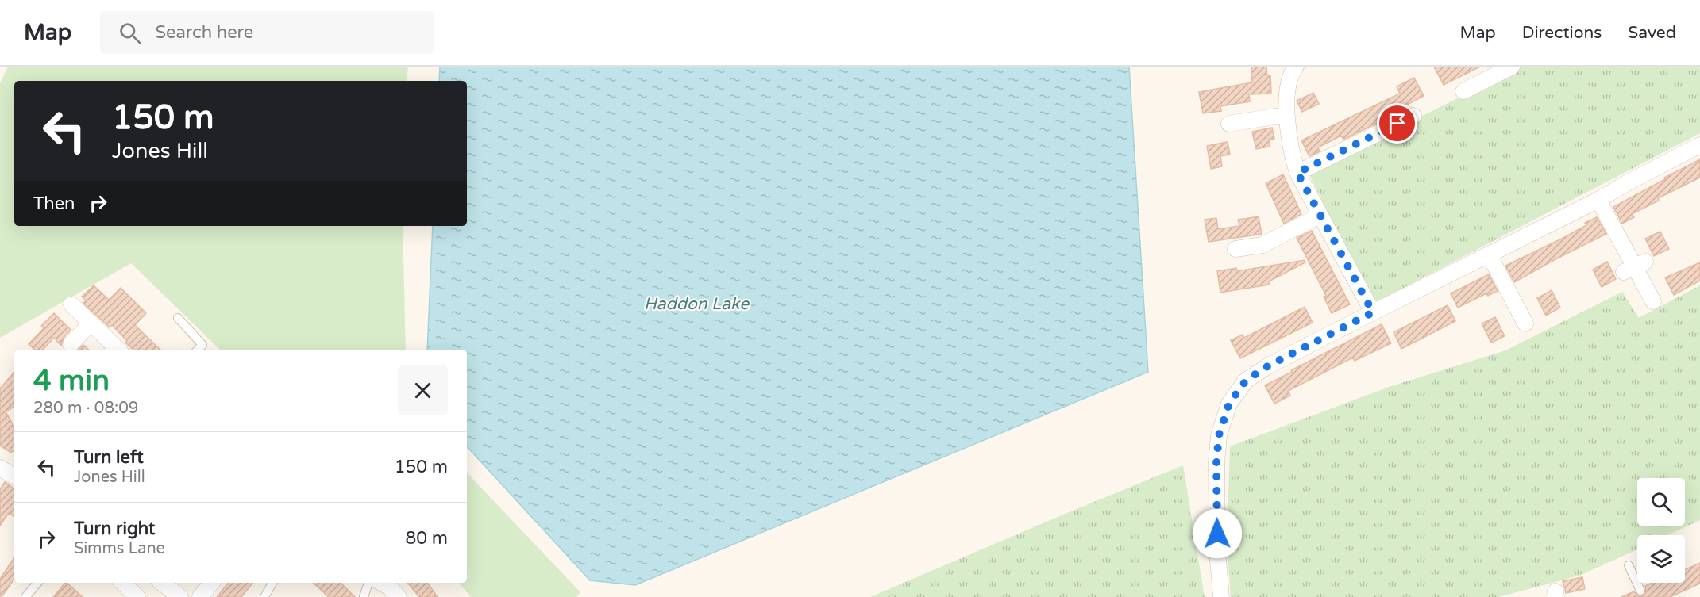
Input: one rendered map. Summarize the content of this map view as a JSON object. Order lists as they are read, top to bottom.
{
  "water": ["Haddon Lake"],
  "page": {
    "header": "Map",
    "search": "Search here",
    "nav": ["Map", "Directions", "Saved"],
    "turn": ["150 m", "Jones Hill"],
    "then": "Then",
    "heading": ["4 min", "280 m · 08:09"],
    "list": [
      {
        "name": "Turn left",
        "note": "Jones Hill",
        "value": "150 m"
      },
      {
        "name": "Turn right",
        "note": "Simms Lane",
        "value": "80 m"
      }
    ]
  }
}
